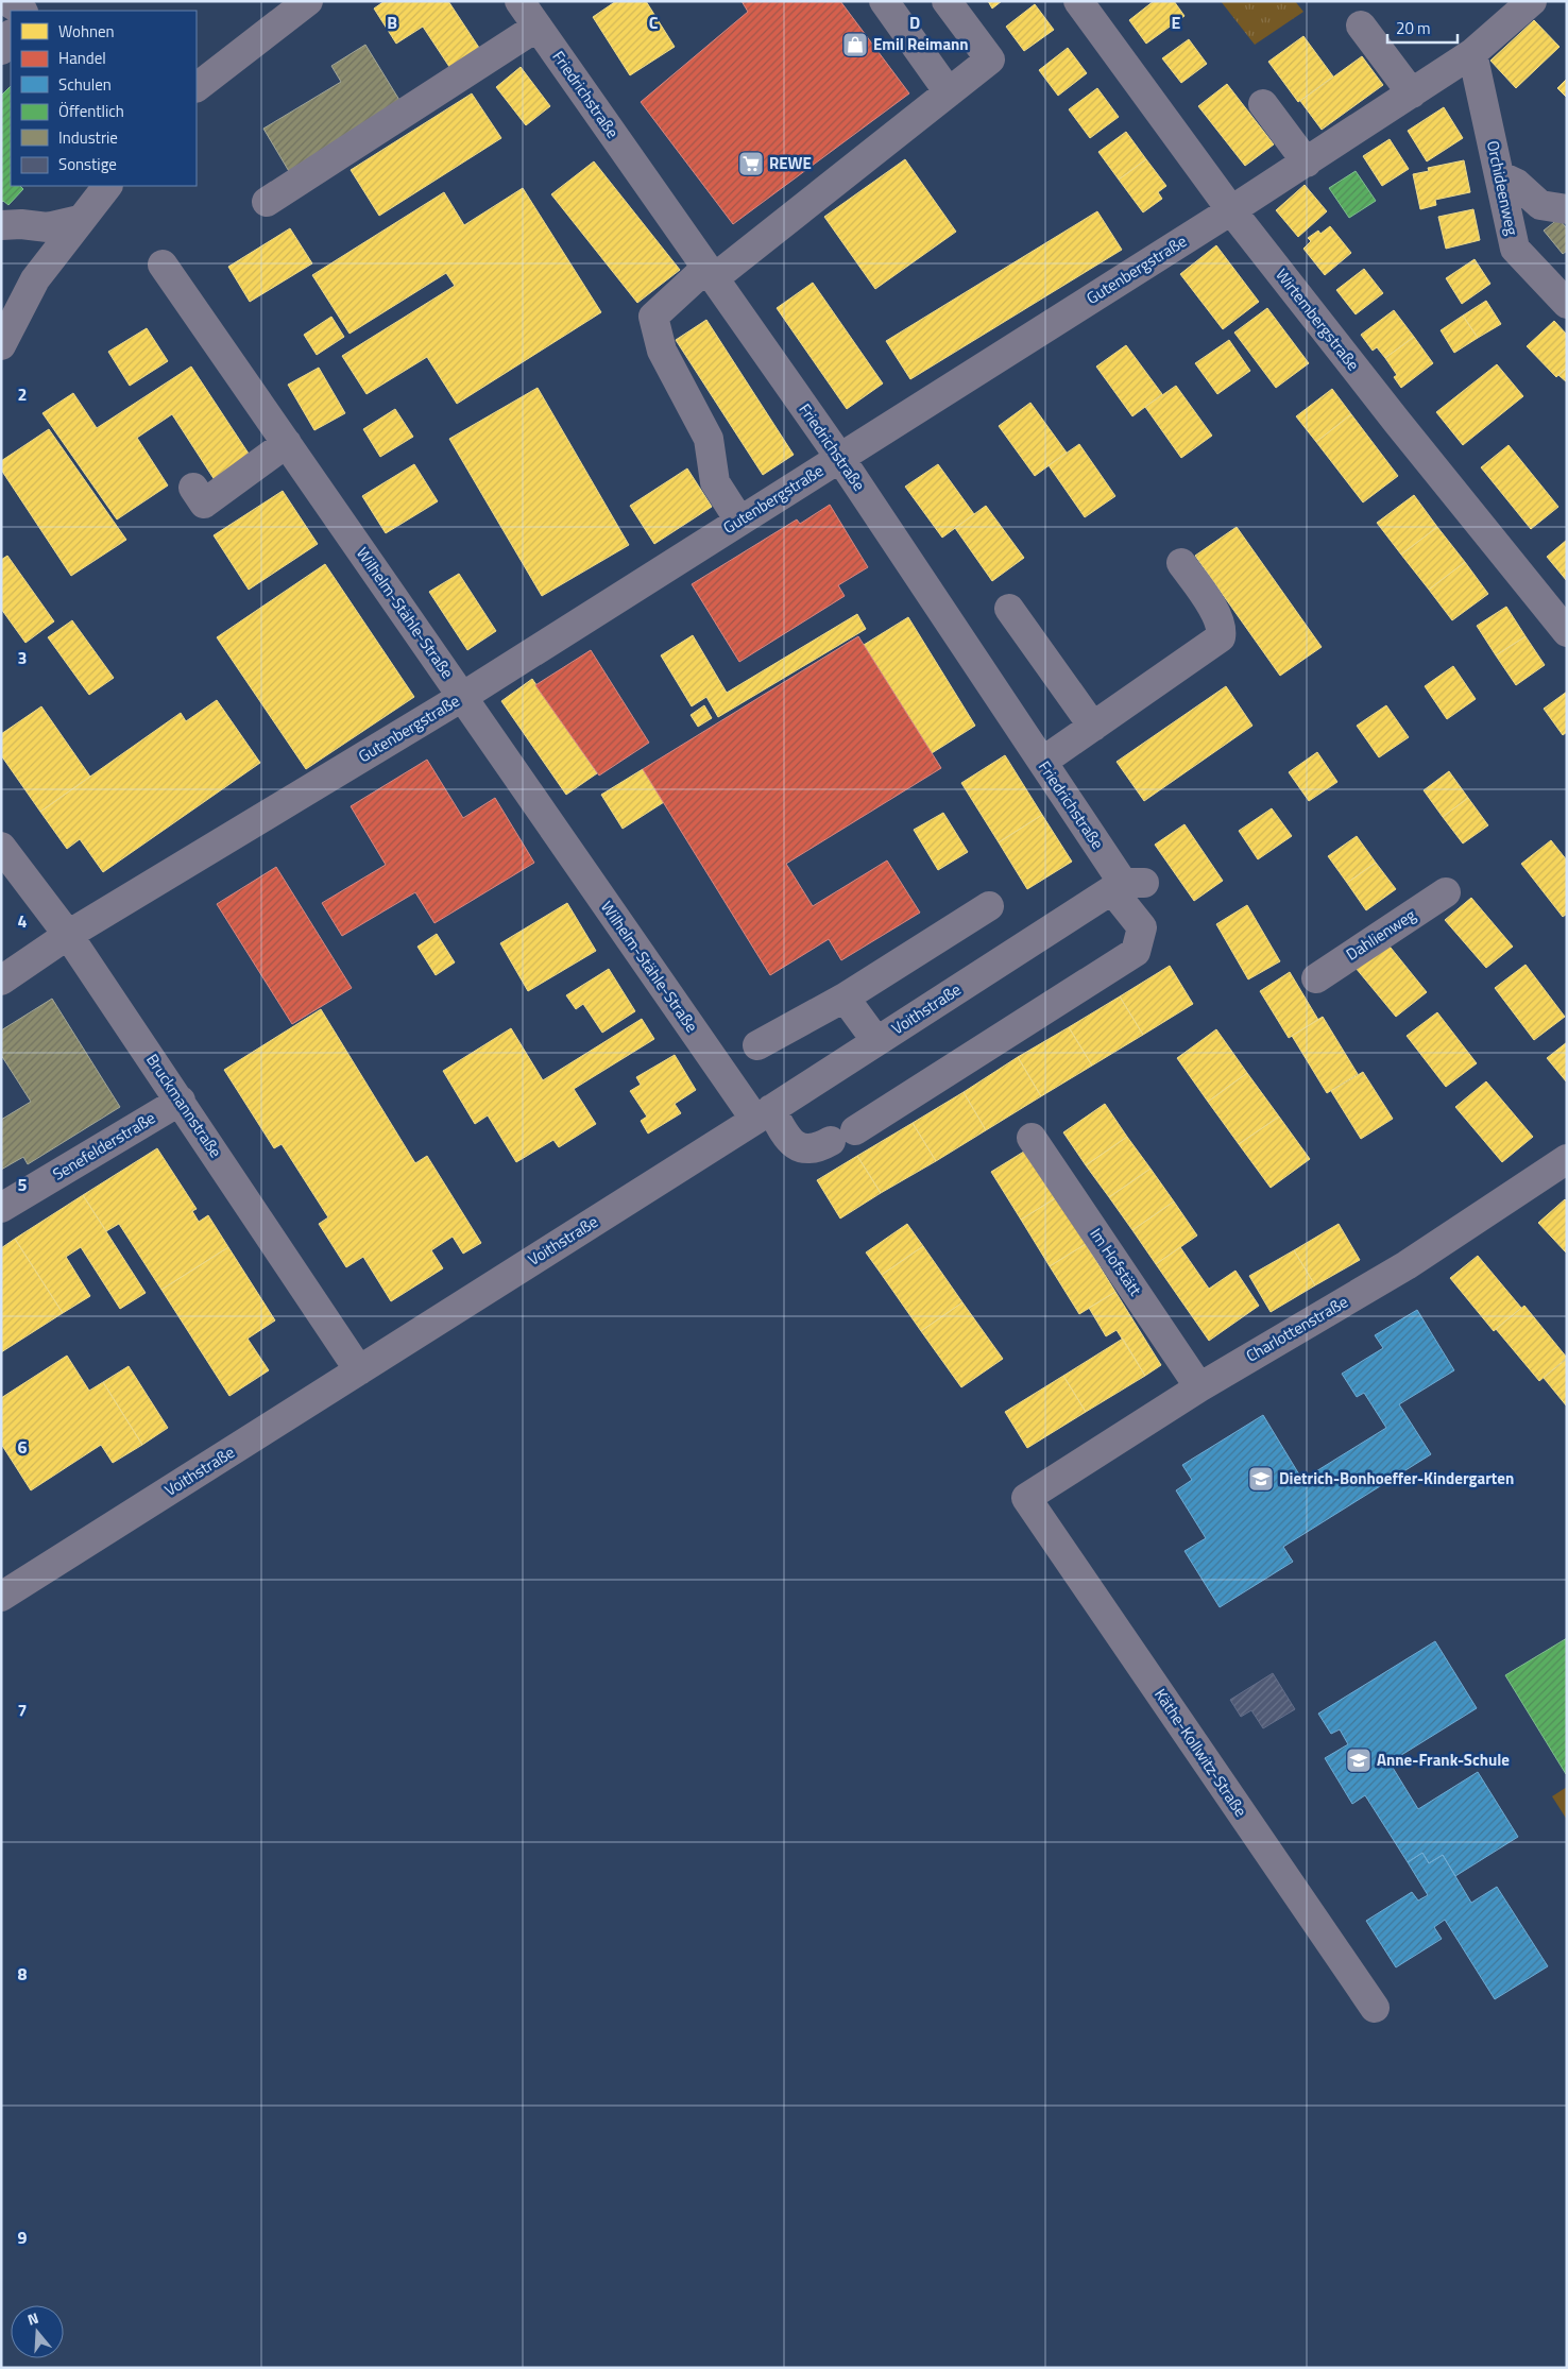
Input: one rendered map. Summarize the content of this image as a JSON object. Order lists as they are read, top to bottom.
{
  "streets": {
    "street": [
      "Friedrichstraße",
      "Orchideenweg",
      "Gutenbergstraße",
      "Wirtembergstraße",
      "Wilhelm-Stähle-Straße",
      "Dahlienweg",
      "Voithstraße",
      "Bruckmannstraße",
      "Senefelderstraße",
      "Im Hofstätt",
      "Charlottenstraße",
      "Käthe-Kollwitz-Straße"
    ]
  },
  "crossings": [
    ["Friedrichstraße", "Gutenbergstraße"],
    ["Friedrichstraße", "Wilhelm-Stähle-Straße"],
    ["Friedrichstraße", "Voithstraße"],
    ["Orchideenweg", "Gutenbergstraße"],
    ["Gutenbergstraße", "Wirtembergstraße"],
    ["Gutenbergstraße", "Wilhelm-Stähle-Straße"],
    ["Gutenbergstraße", "Bruckmannstraße"],
    ["Wilhelm-Stähle-Straße", "Voithstraße"],
    ["Voithstraße", "Bruckmannstraße"],
    ["Bruckmannstraße", "Senefelderstraße"],
    ["Im Hofstätt", "Charlottenstraße"],
    ["Charlottenstraße", "Käthe-Kollwitz-Straße"]
  ],
  "places": {
    "shop": ["Emil Reimann"],
    "supermarket": ["REWE"],
    "school or university": ["Dietrich-Bonhoeffer-Kindergarten", "Anne-Frank-Schule"]
  },
  "legend": [
    "Wohnen",
    "Handel",
    "Schulen",
    "Öffentlich",
    "Industrie",
    "Sonstige"
  ],
  "scale_bar": "20 m",
  "north": "top",
  "grid": {
    "columns": [
      "B",
      "C",
      "D",
      "E"
    ],
    "rows": [
      "2",
      "3",
      "4",
      "5",
      "6",
      "7",
      "8",
      "9"
    ]
  }
}
